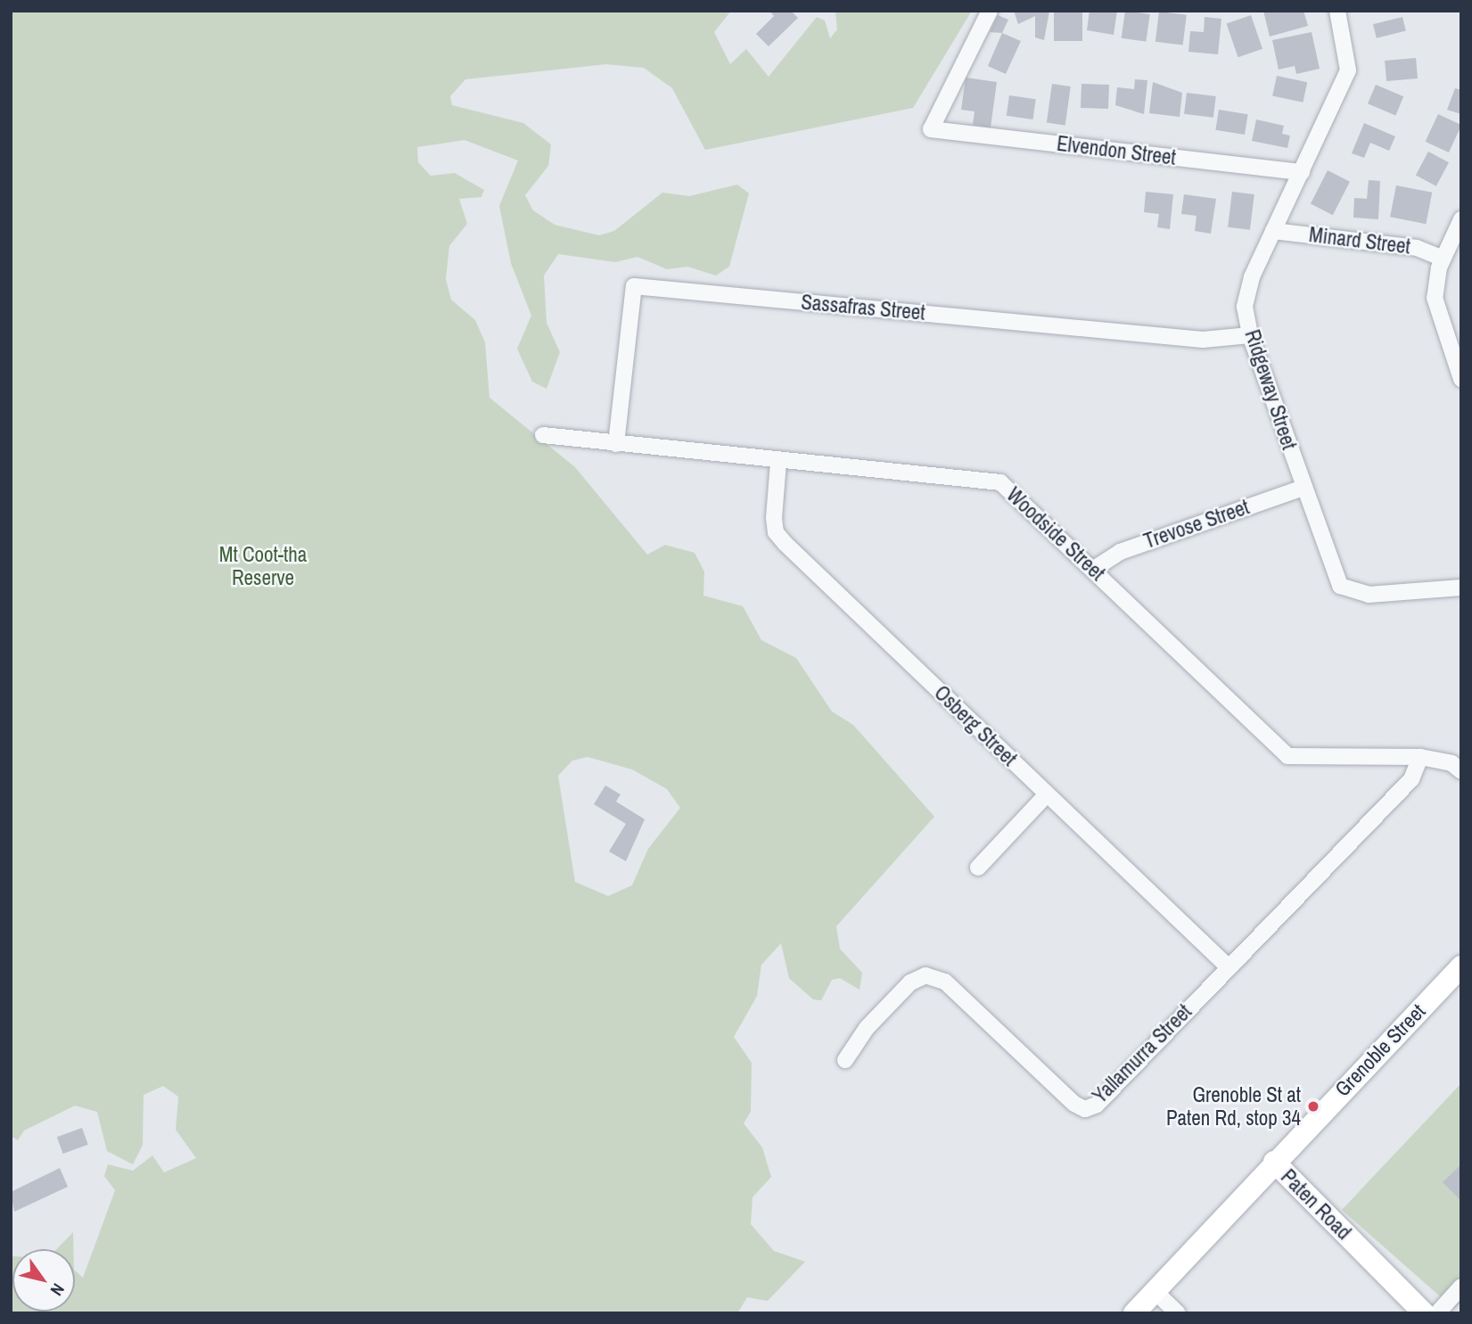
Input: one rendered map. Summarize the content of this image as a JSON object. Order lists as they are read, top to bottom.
{
  "streets": {
    "street": [
      "Elvendon Street",
      "Minard Street",
      "Sassafras Street",
      "Ridgeway Street",
      "Trevose Street",
      "Woodside Street",
      "Osberg Street",
      "Grenoble Street",
      "Yallamurra Street",
      "Paten Road"
    ]
  },
  "crossings": [
    ["Elvendon Street", "Ridgeway Street"],
    ["Minard Street", "Ridgeway Street"],
    ["Sassafras Street", "Ridgeway Street"],
    ["Sassafras Street", "Woodside Street"],
    ["Ridgeway Street", "Trevose Street"],
    ["Trevose Street", "Woodside Street"],
    ["Woodside Street", "Osberg Street"],
    ["Woodside Street", "Yallamurra Street"],
    ["Osberg Street", "Yallamurra Street"],
    ["Grenoble Street", "Paten Road"]
  ],
  "parks": ["Mt Coot-tha Reserve"],
  "places": ["Grenoble St at Paten Rd, stop 34"],
  "north": "bottom right"
}
